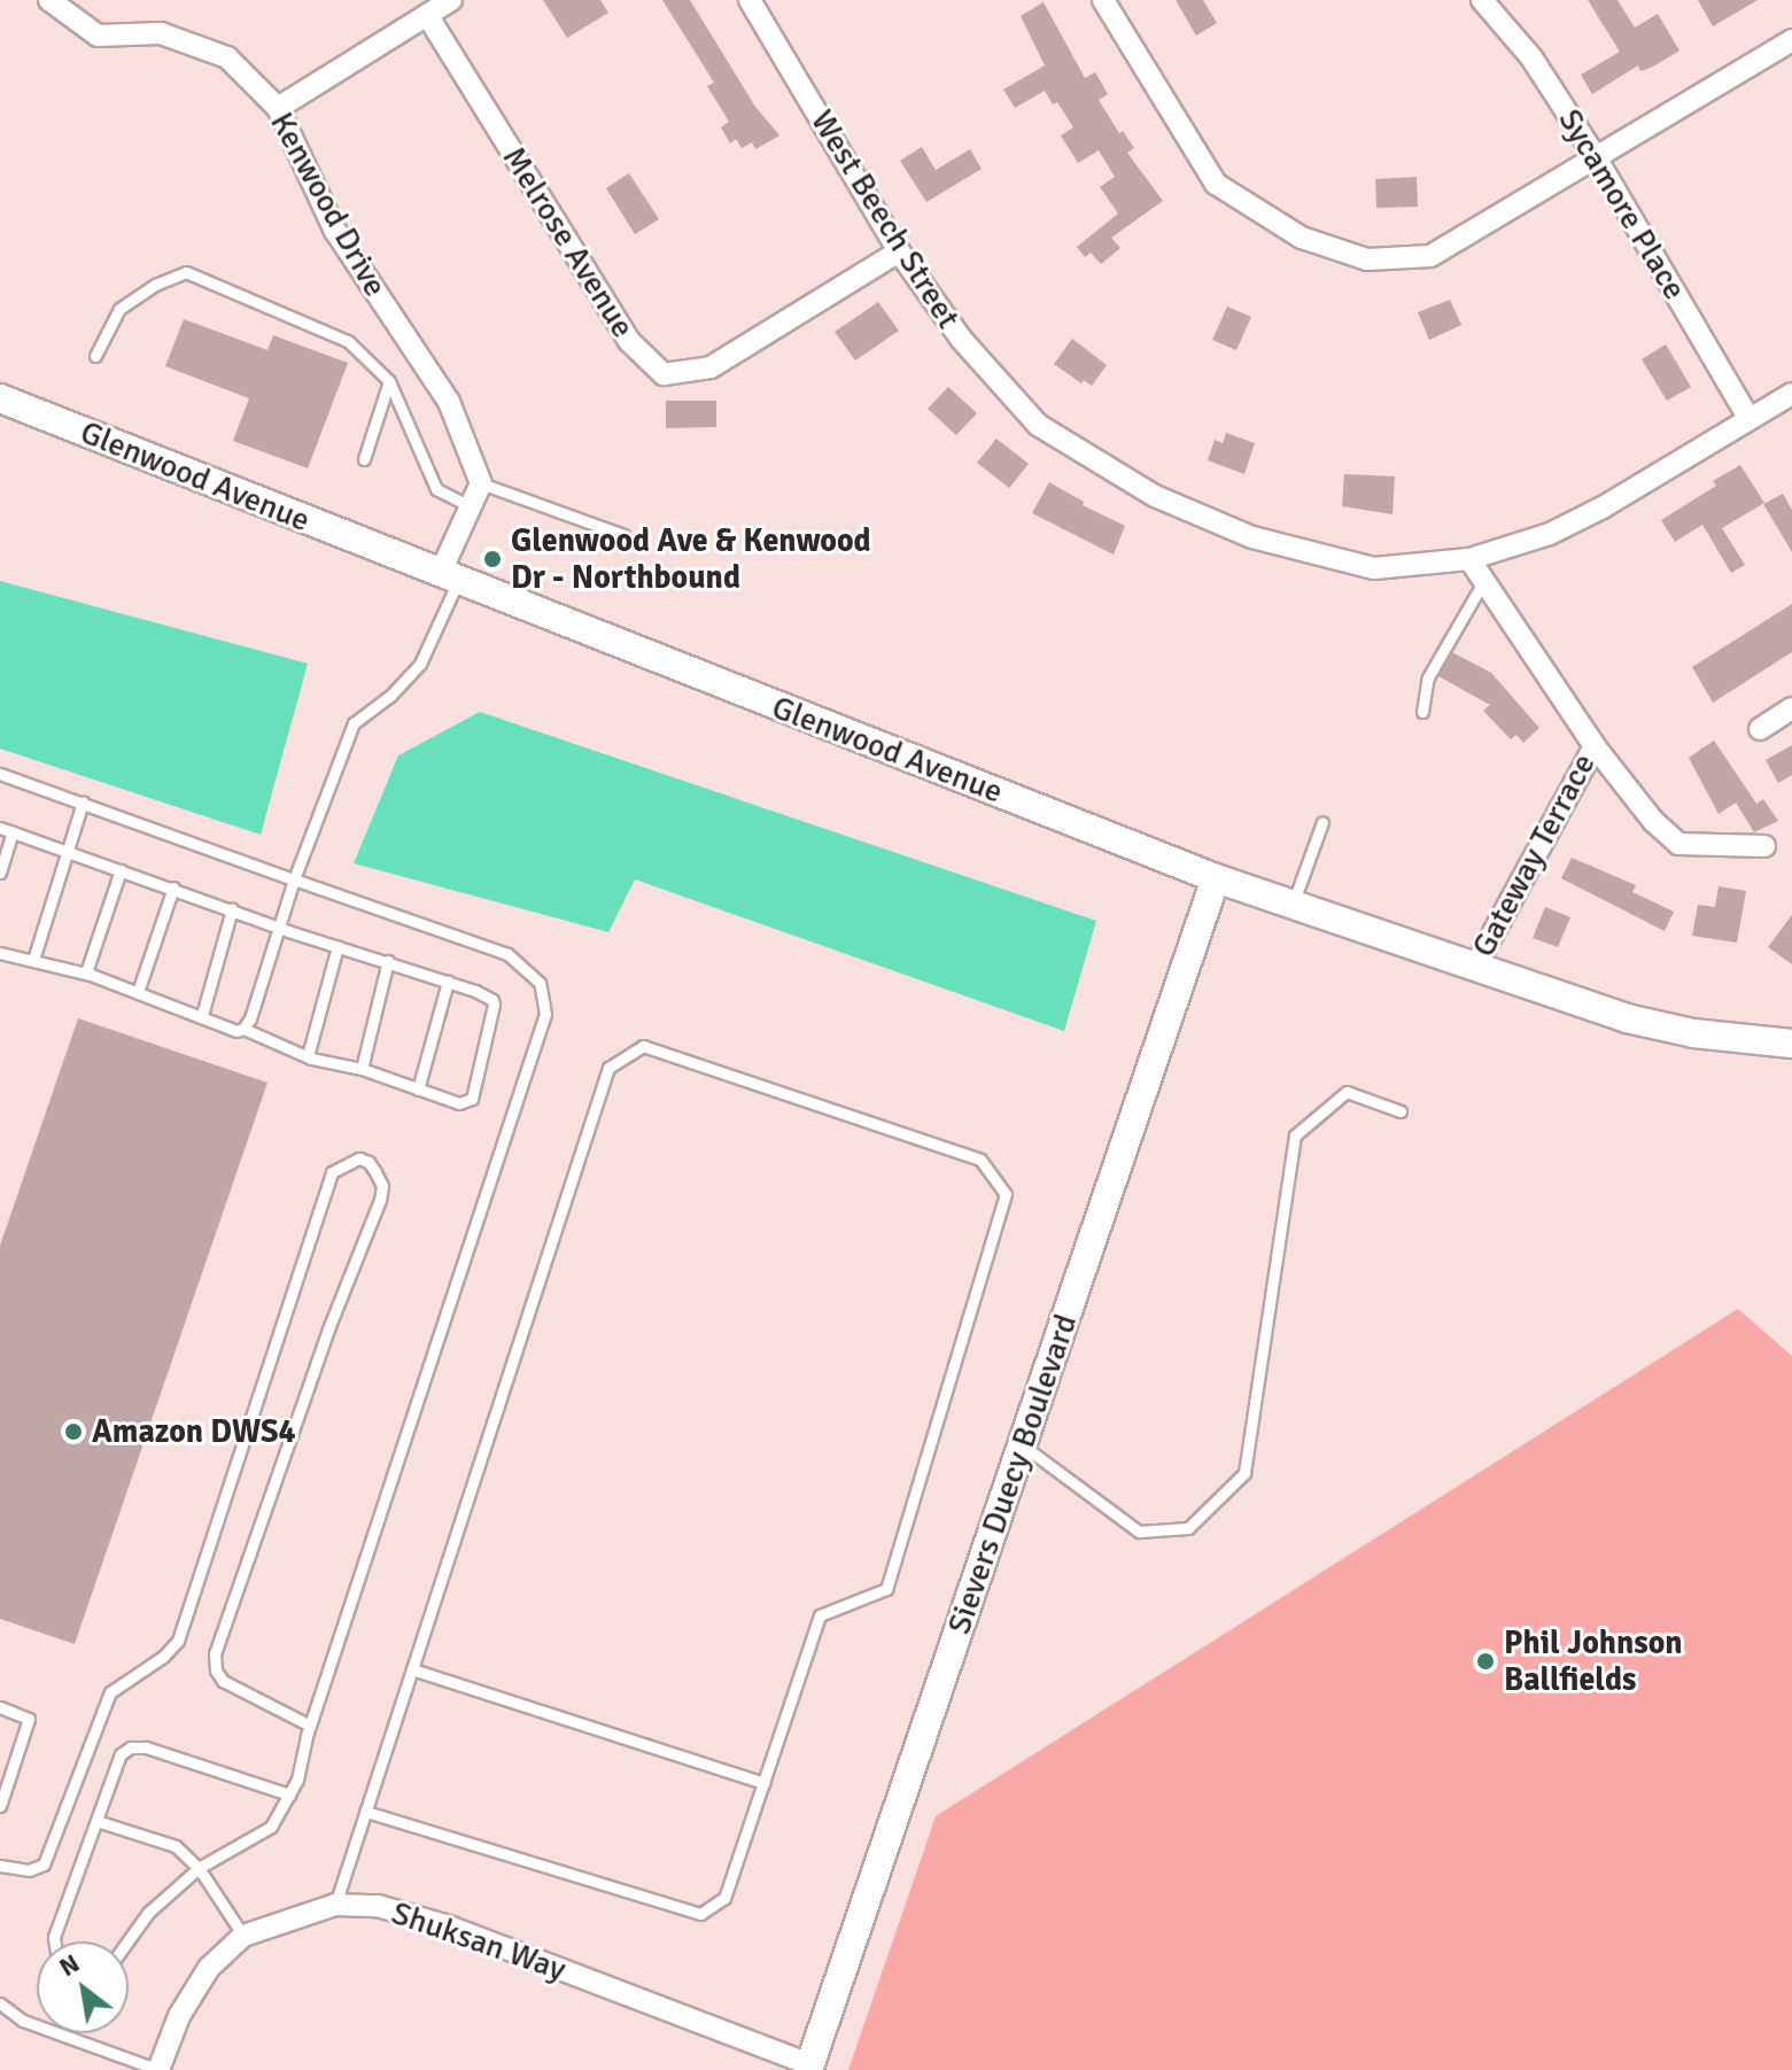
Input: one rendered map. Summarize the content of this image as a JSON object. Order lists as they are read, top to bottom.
{
  "streets": {
    "street": [
      "Kenwood Drive",
      "Sycamore Place",
      "West Beech Street",
      "Melrose Avenue",
      "Glenwood Avenue",
      "Gateway Terrace",
      "Sievers Duecy Boulevard",
      "Shuksan Way"
    ]
  },
  "crossings": [
    ["Sycamore Place", "West Beech Street"],
    ["West Beech Street", "Melrose Avenue"],
    ["West Beech Street", "Gateway Terrace"],
    ["Glenwood Avenue", "Gateway Terrace"],
    ["Glenwood Avenue", "Sievers Duecy Boulevard"],
    ["Sievers Duecy Boulevard", "Shuksan Way"]
  ],
  "places": ["Glenwood Ave & Kenwood Dr - Northbound", "Amazon DWS4", "Phil Johnson Ballfields"],
  "north": "top left"
}
